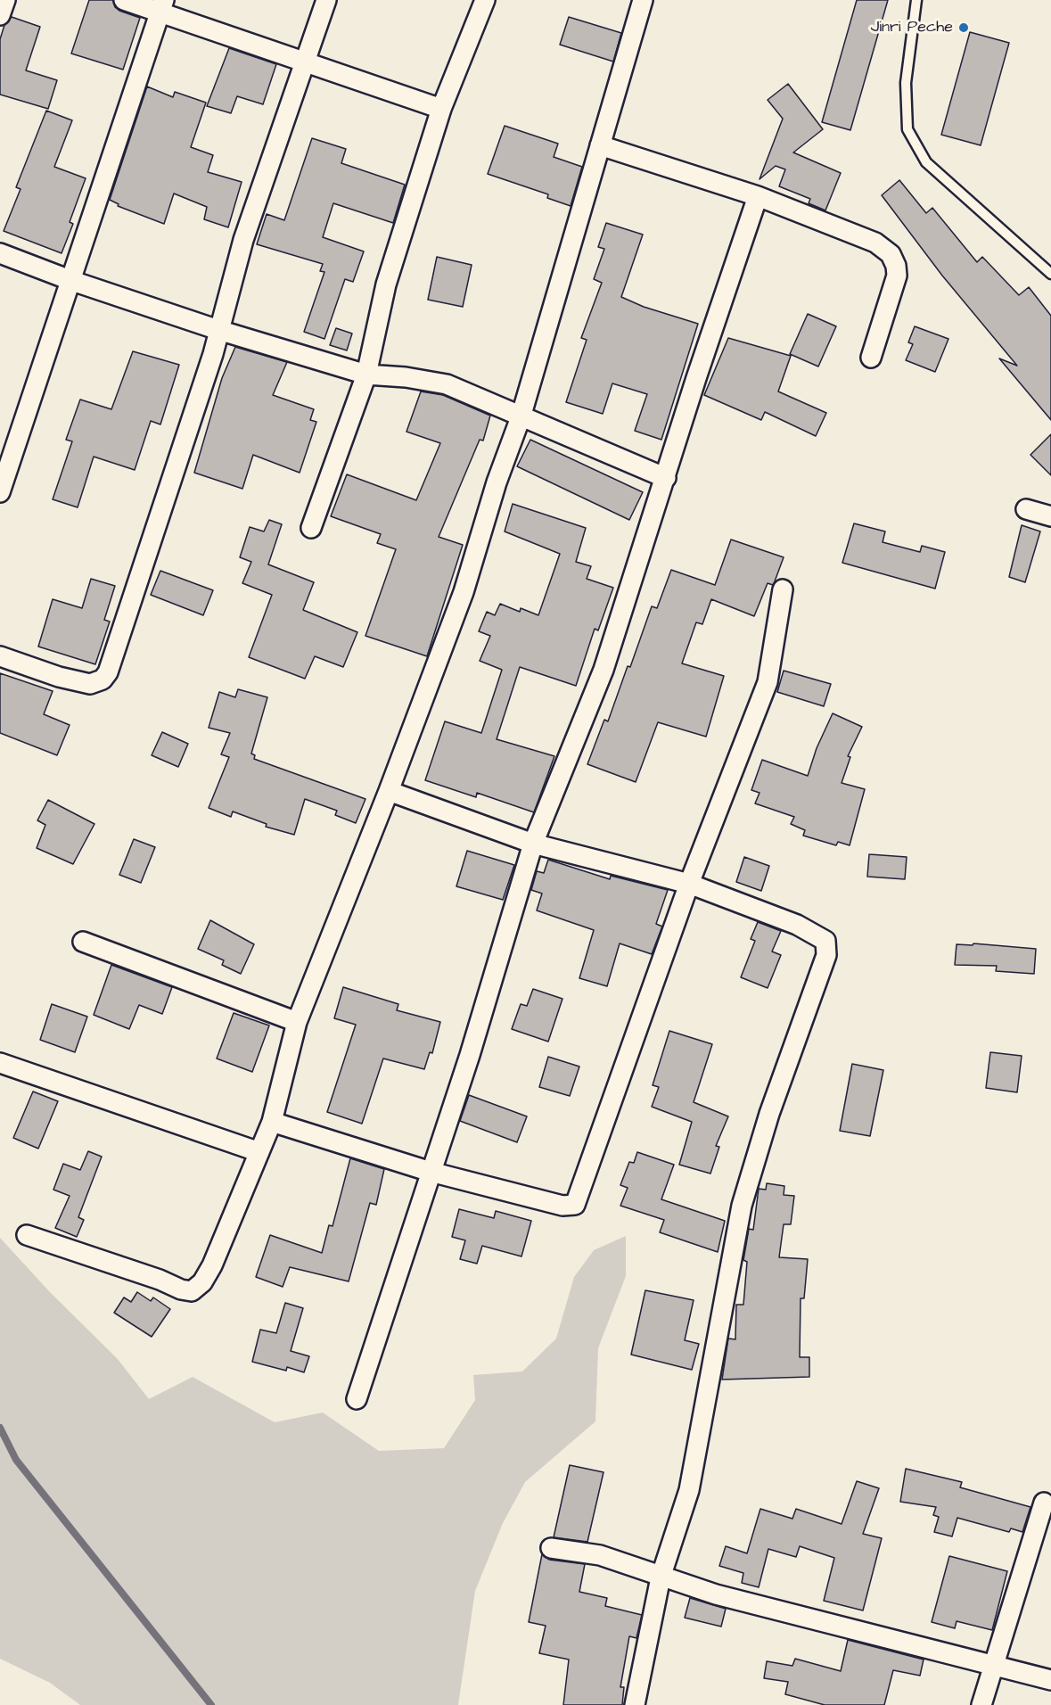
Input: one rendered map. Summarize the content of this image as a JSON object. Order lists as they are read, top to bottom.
{
  "places": ["Jinri Peche"]
}
